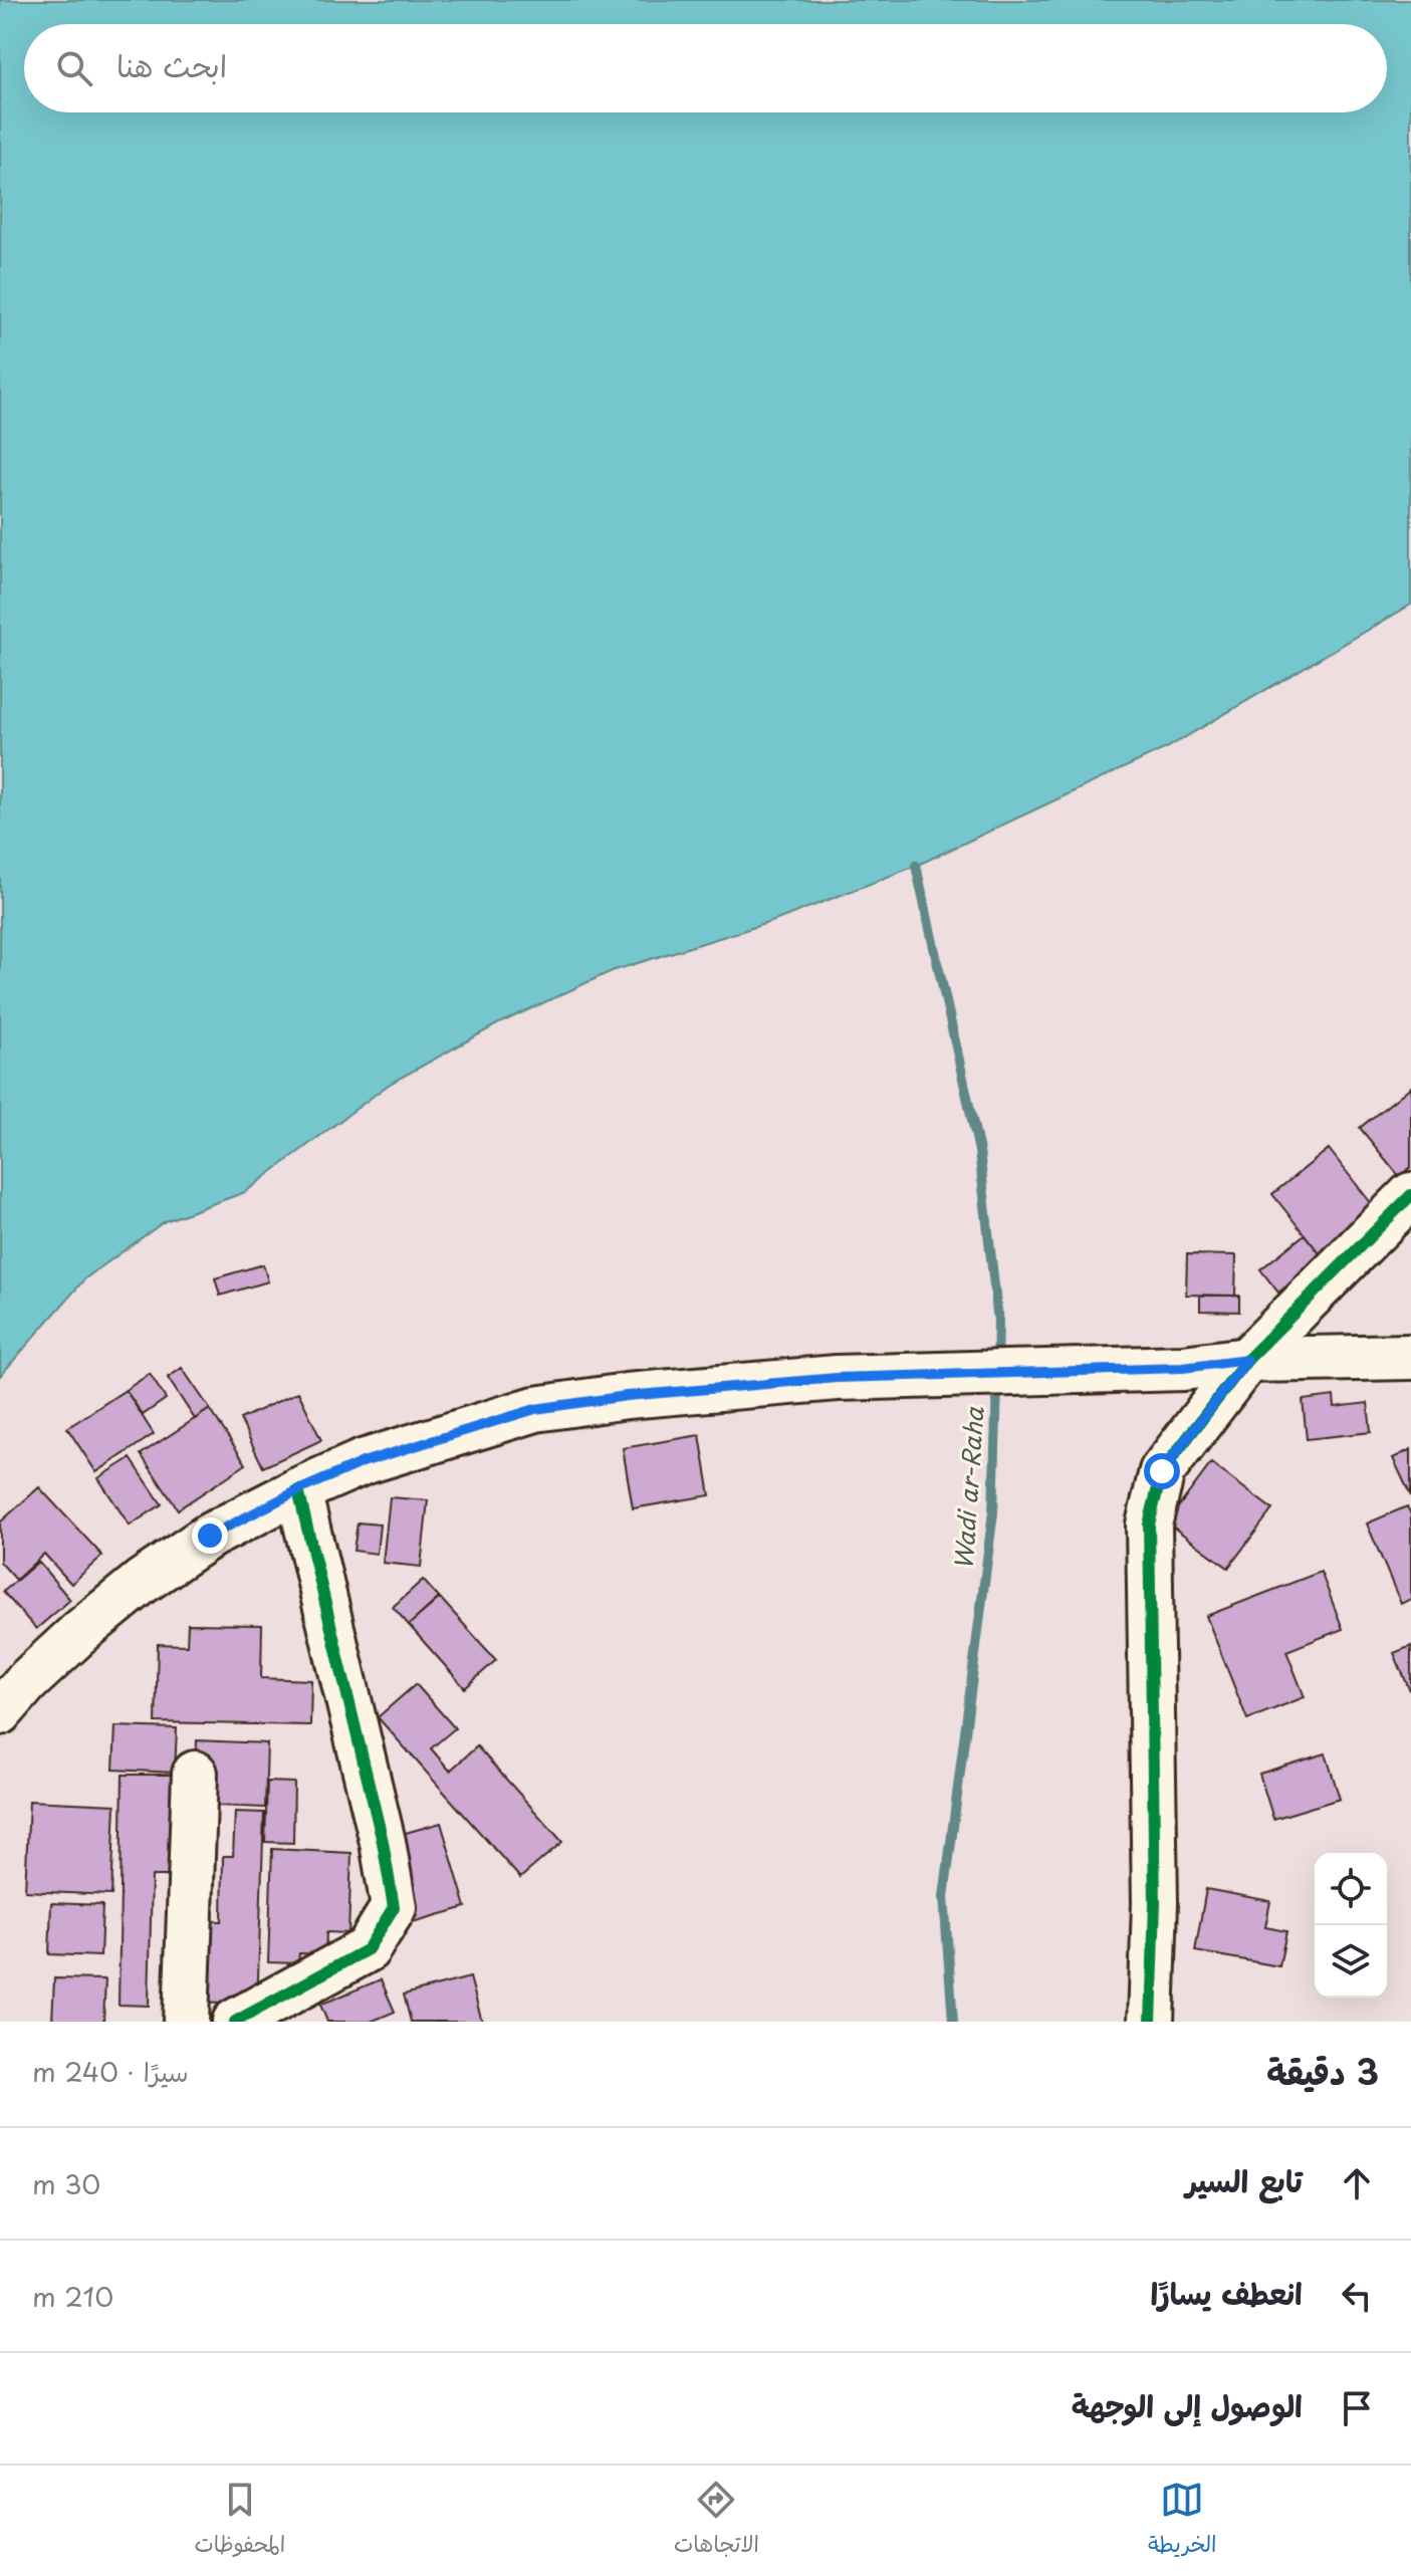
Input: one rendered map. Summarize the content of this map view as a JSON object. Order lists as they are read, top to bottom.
{
  "water": ["Wadi ar-Raha"],
  "page": {
    "search": "ابحث هنا",
    "heading": ["3 دقيقة", "سيرًا · 240 m"],
    "list": [
      ["تابع السير", "30 m"],
      ["انعطف يسارًا", "210 m"],
      "الوصول إلى الوجهة"
    ],
    "nav": ["الخريطة", "الاتجاهات", "المحفوظات"]
  }
}
